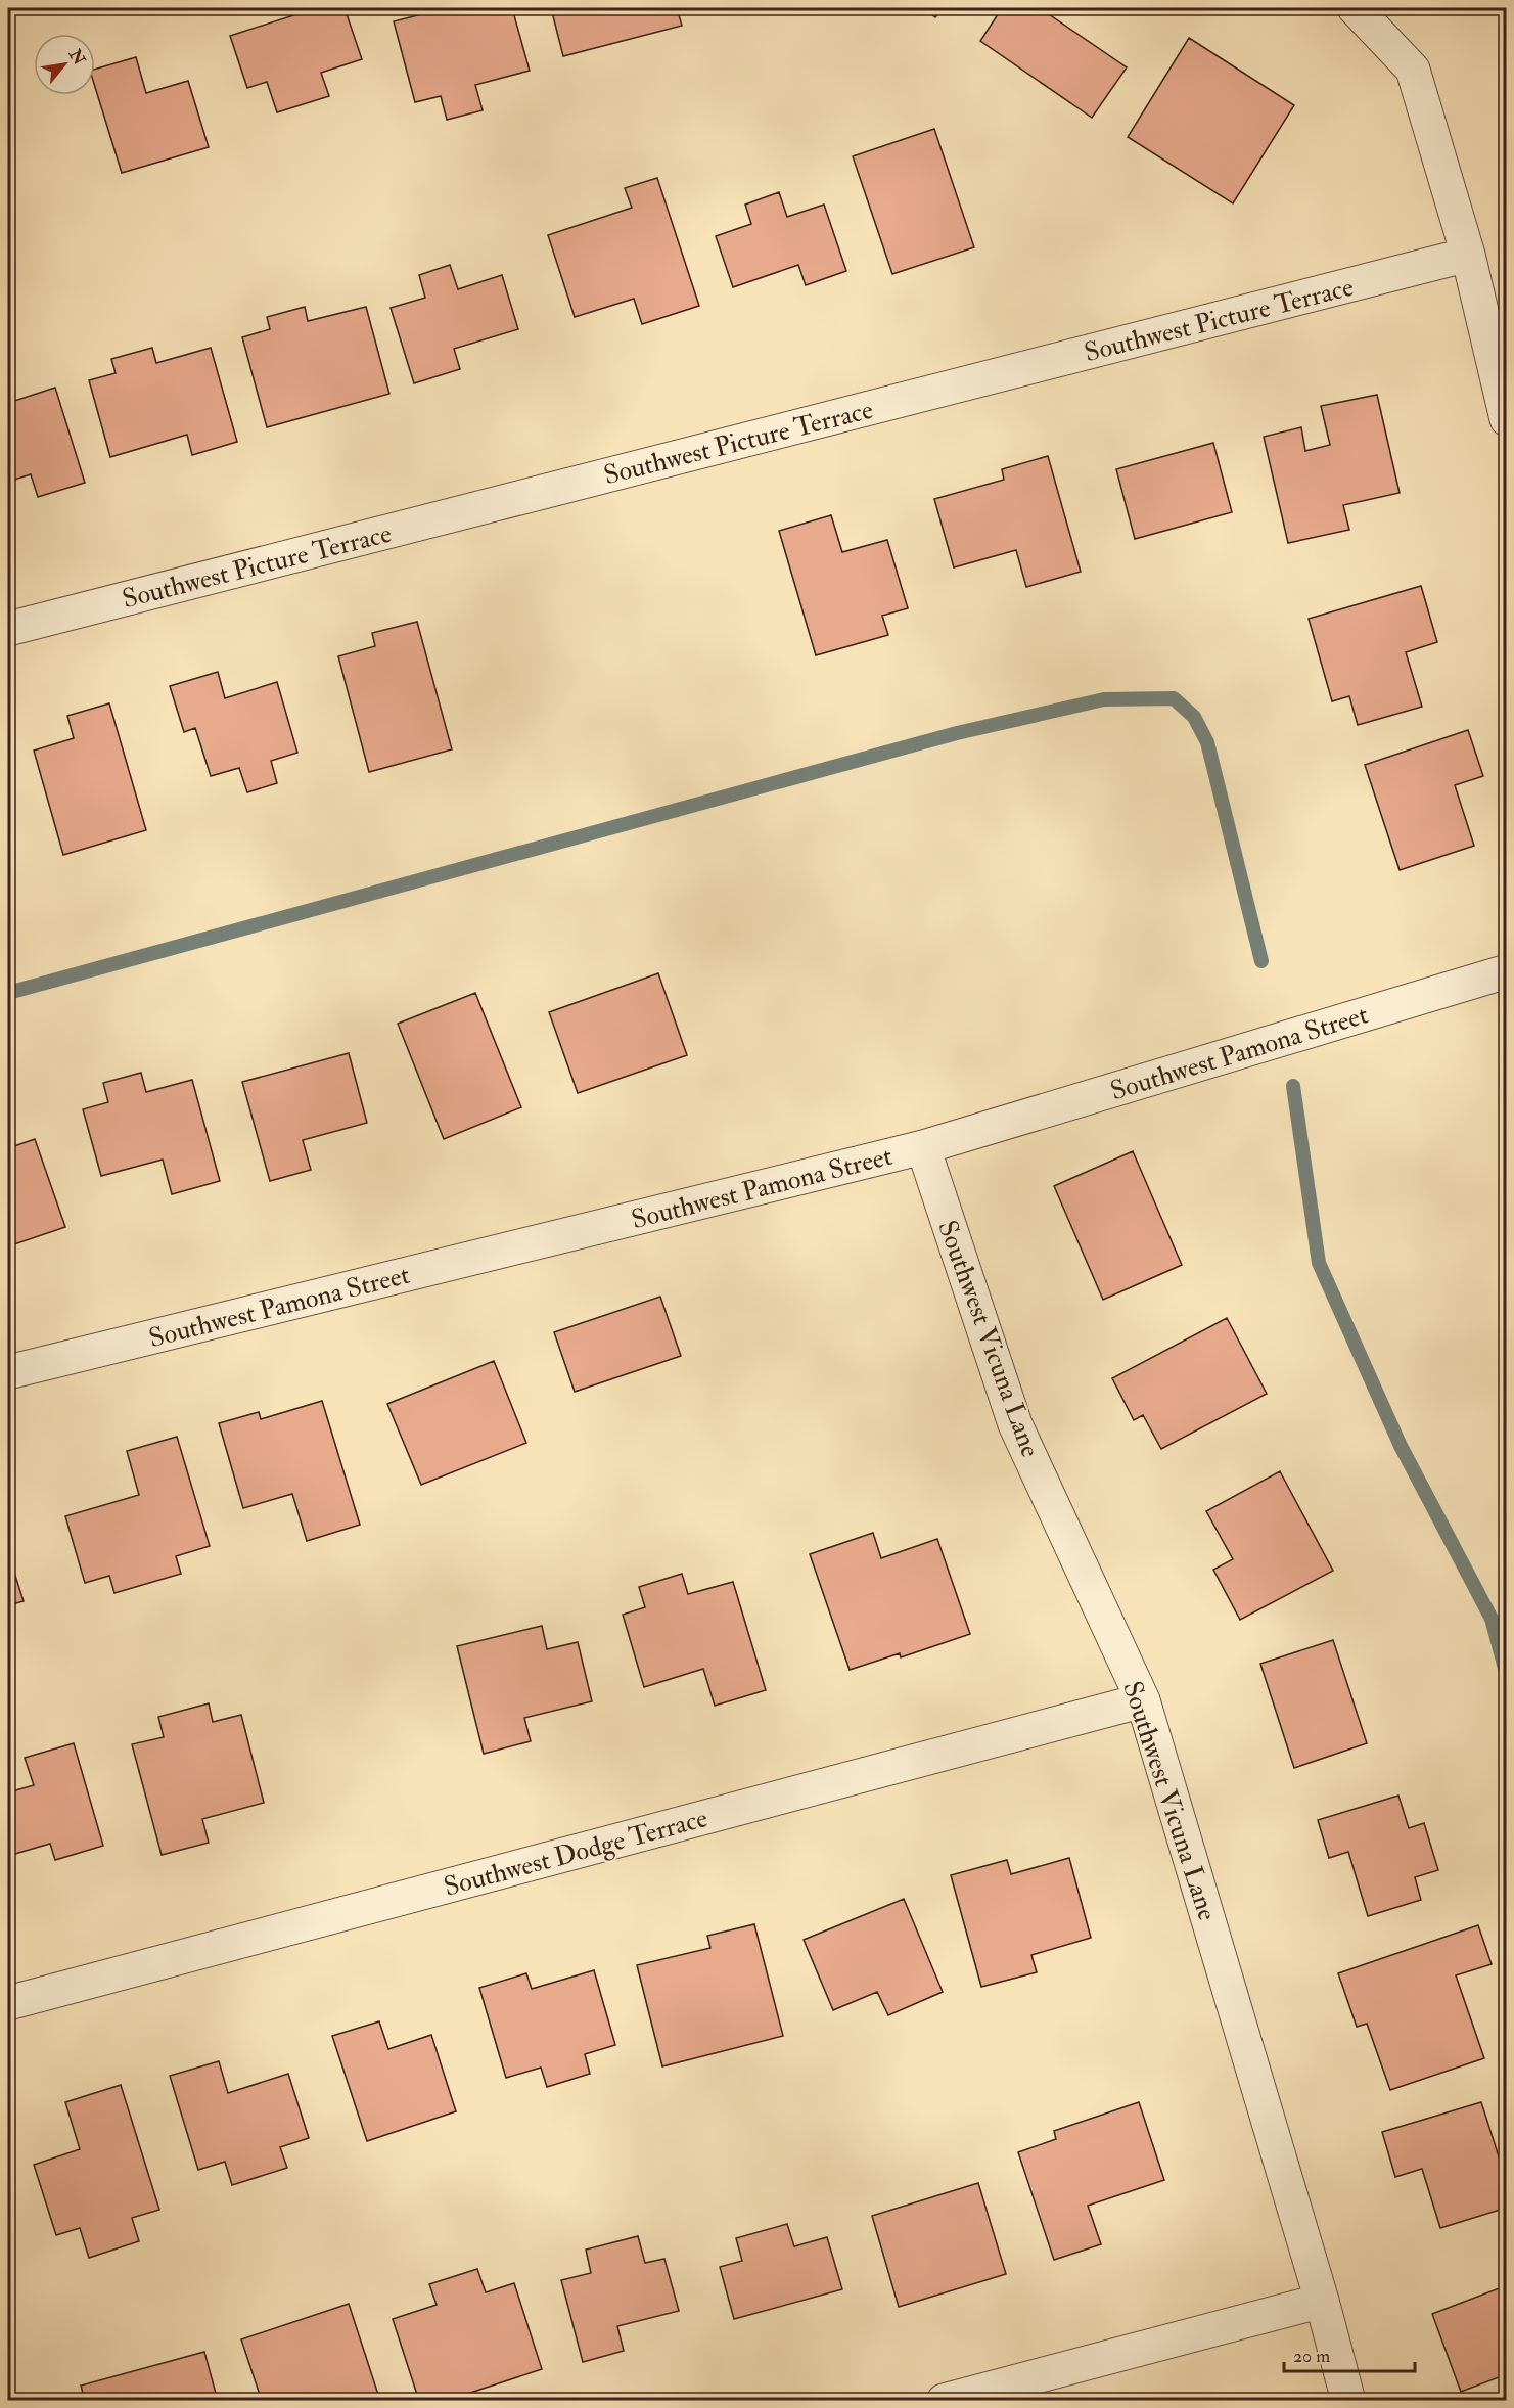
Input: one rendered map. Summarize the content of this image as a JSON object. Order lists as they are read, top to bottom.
{
  "streets": {
    "street": [
      "Southwest Picture Terrace",
      "Southwest Pamona Street",
      "Southwest Vicuna Lane",
      "Southwest Dodge Terrace"
    ]
  },
  "crossings": [
    ["Southwest Pamona Street", "Southwest Vicuna Lane"],
    ["Southwest Vicuna Lane", "Southwest Dodge Terrace"]
  ],
  "scale_bar": "20 m",
  "north": "top right"
}
